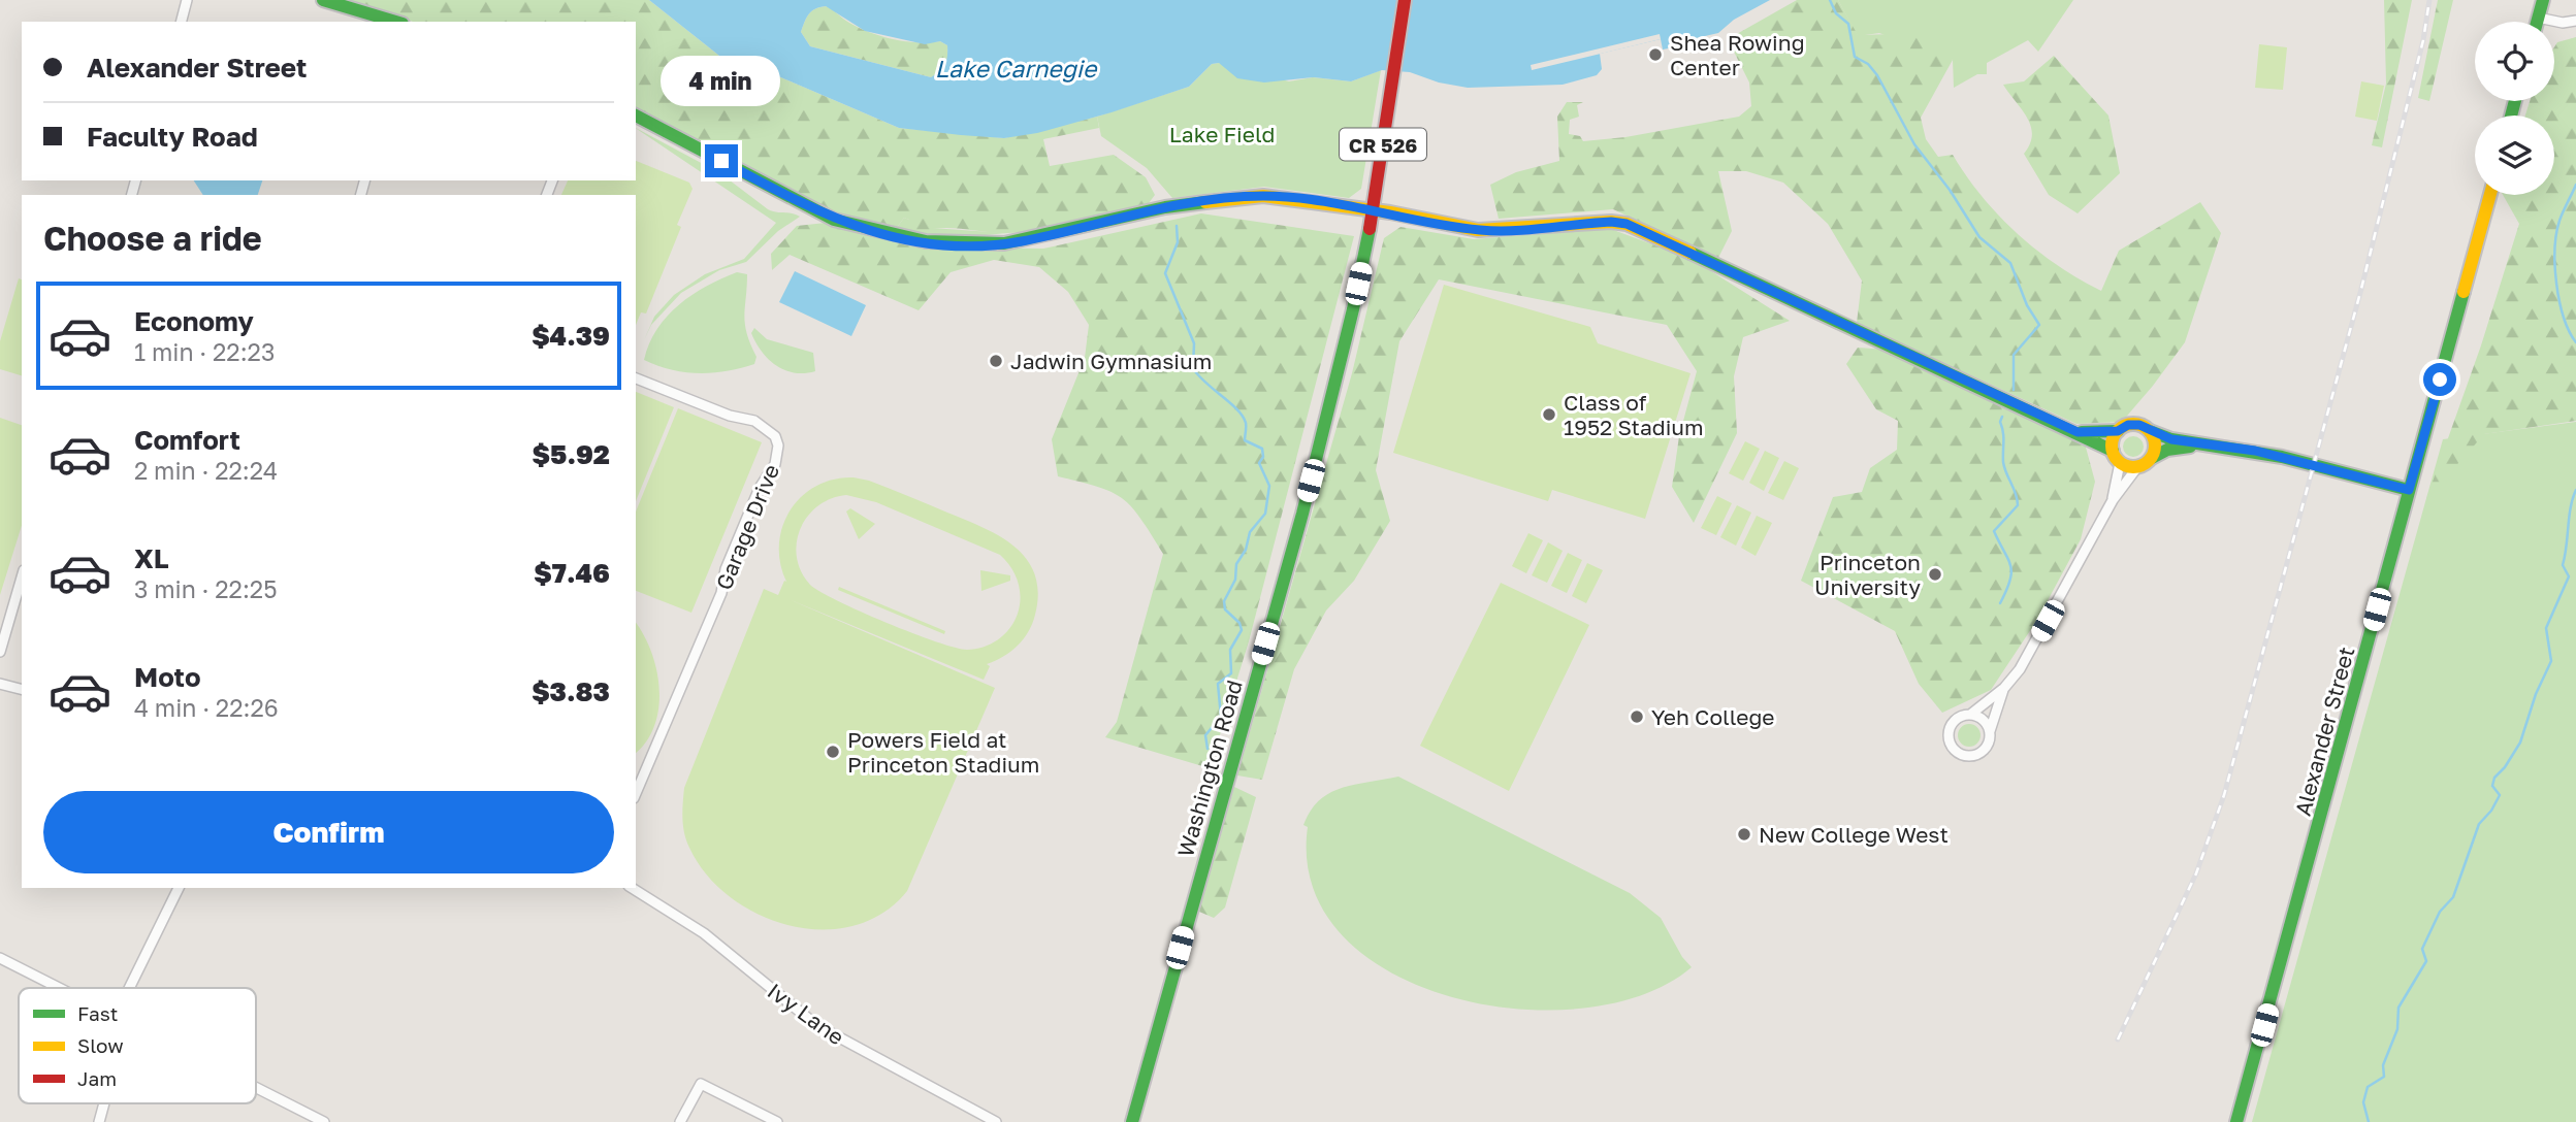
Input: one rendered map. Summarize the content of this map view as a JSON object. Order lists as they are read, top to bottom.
{
  "streets": {
    "main road": ["CR 526", "Alexander Street", "Washington Road"],
    "street": ["Garage Drive", "Ivy Lane"]
  },
  "water": ["Lake Carnegie"],
  "parks": ["Lake Field"],
  "places": [
    "Shea Rowing Center",
    "Jadwin Gymnasium",
    "Class of 1952 Stadium",
    "Princeton University",
    "Yeh College",
    "Powers Field at Princeton Stadium",
    "New College West"
  ],
  "legend": ["Fast", "Slow", "Jam"],
  "page": {
    "banner": ["Alexander Street", "Faculty Road"],
    "bubble": "4 min",
    "heading": "Choose a ride",
    "list": [
      {
        "name": "Economy",
        "note": "1 min · 22:23",
        "value": "$4.39"
      },
      {
        "name": "Comfort",
        "note": "2 min · 22:24",
        "value": "$5.92"
      },
      {
        "name": "XL",
        "note": "3 min · 22:25",
        "value": "$7.46"
      },
      {
        "name": "Moto",
        "note": "4 min · 22:26",
        "value": "$3.83"
      }
    ],
    "buttons": "Confirm"
  }
}
